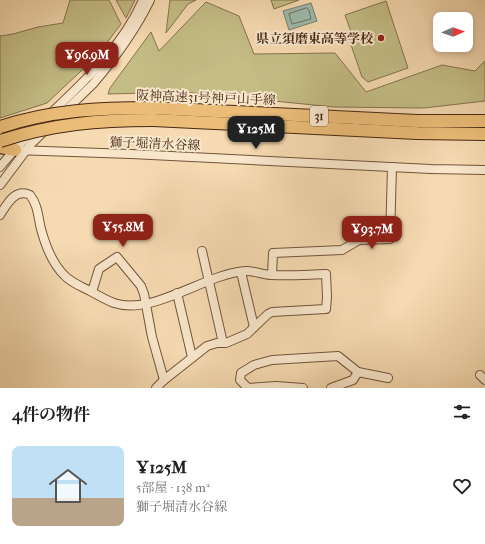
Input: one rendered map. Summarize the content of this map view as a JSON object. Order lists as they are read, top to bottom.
{
  "streets": {
    "highway": ["阪神高速31号神戸山手線", "31"],
    "street": ["獅子堀清水谷線"]
  },
  "places": ["県立須磨東高等学校"],
  "north": "right",
  "page": {
    "price": [
      "¥96.9M",
      "¥125M",
      "¥55.8M",
      "¥93.7M"
    ],
    "heading": "4件の物件",
    "list": [
      {
        "name": "¥125M",
        "note": "5部屋 · 138 m² · 獅子堀清水谷線"
      }
    ]
  }
}
